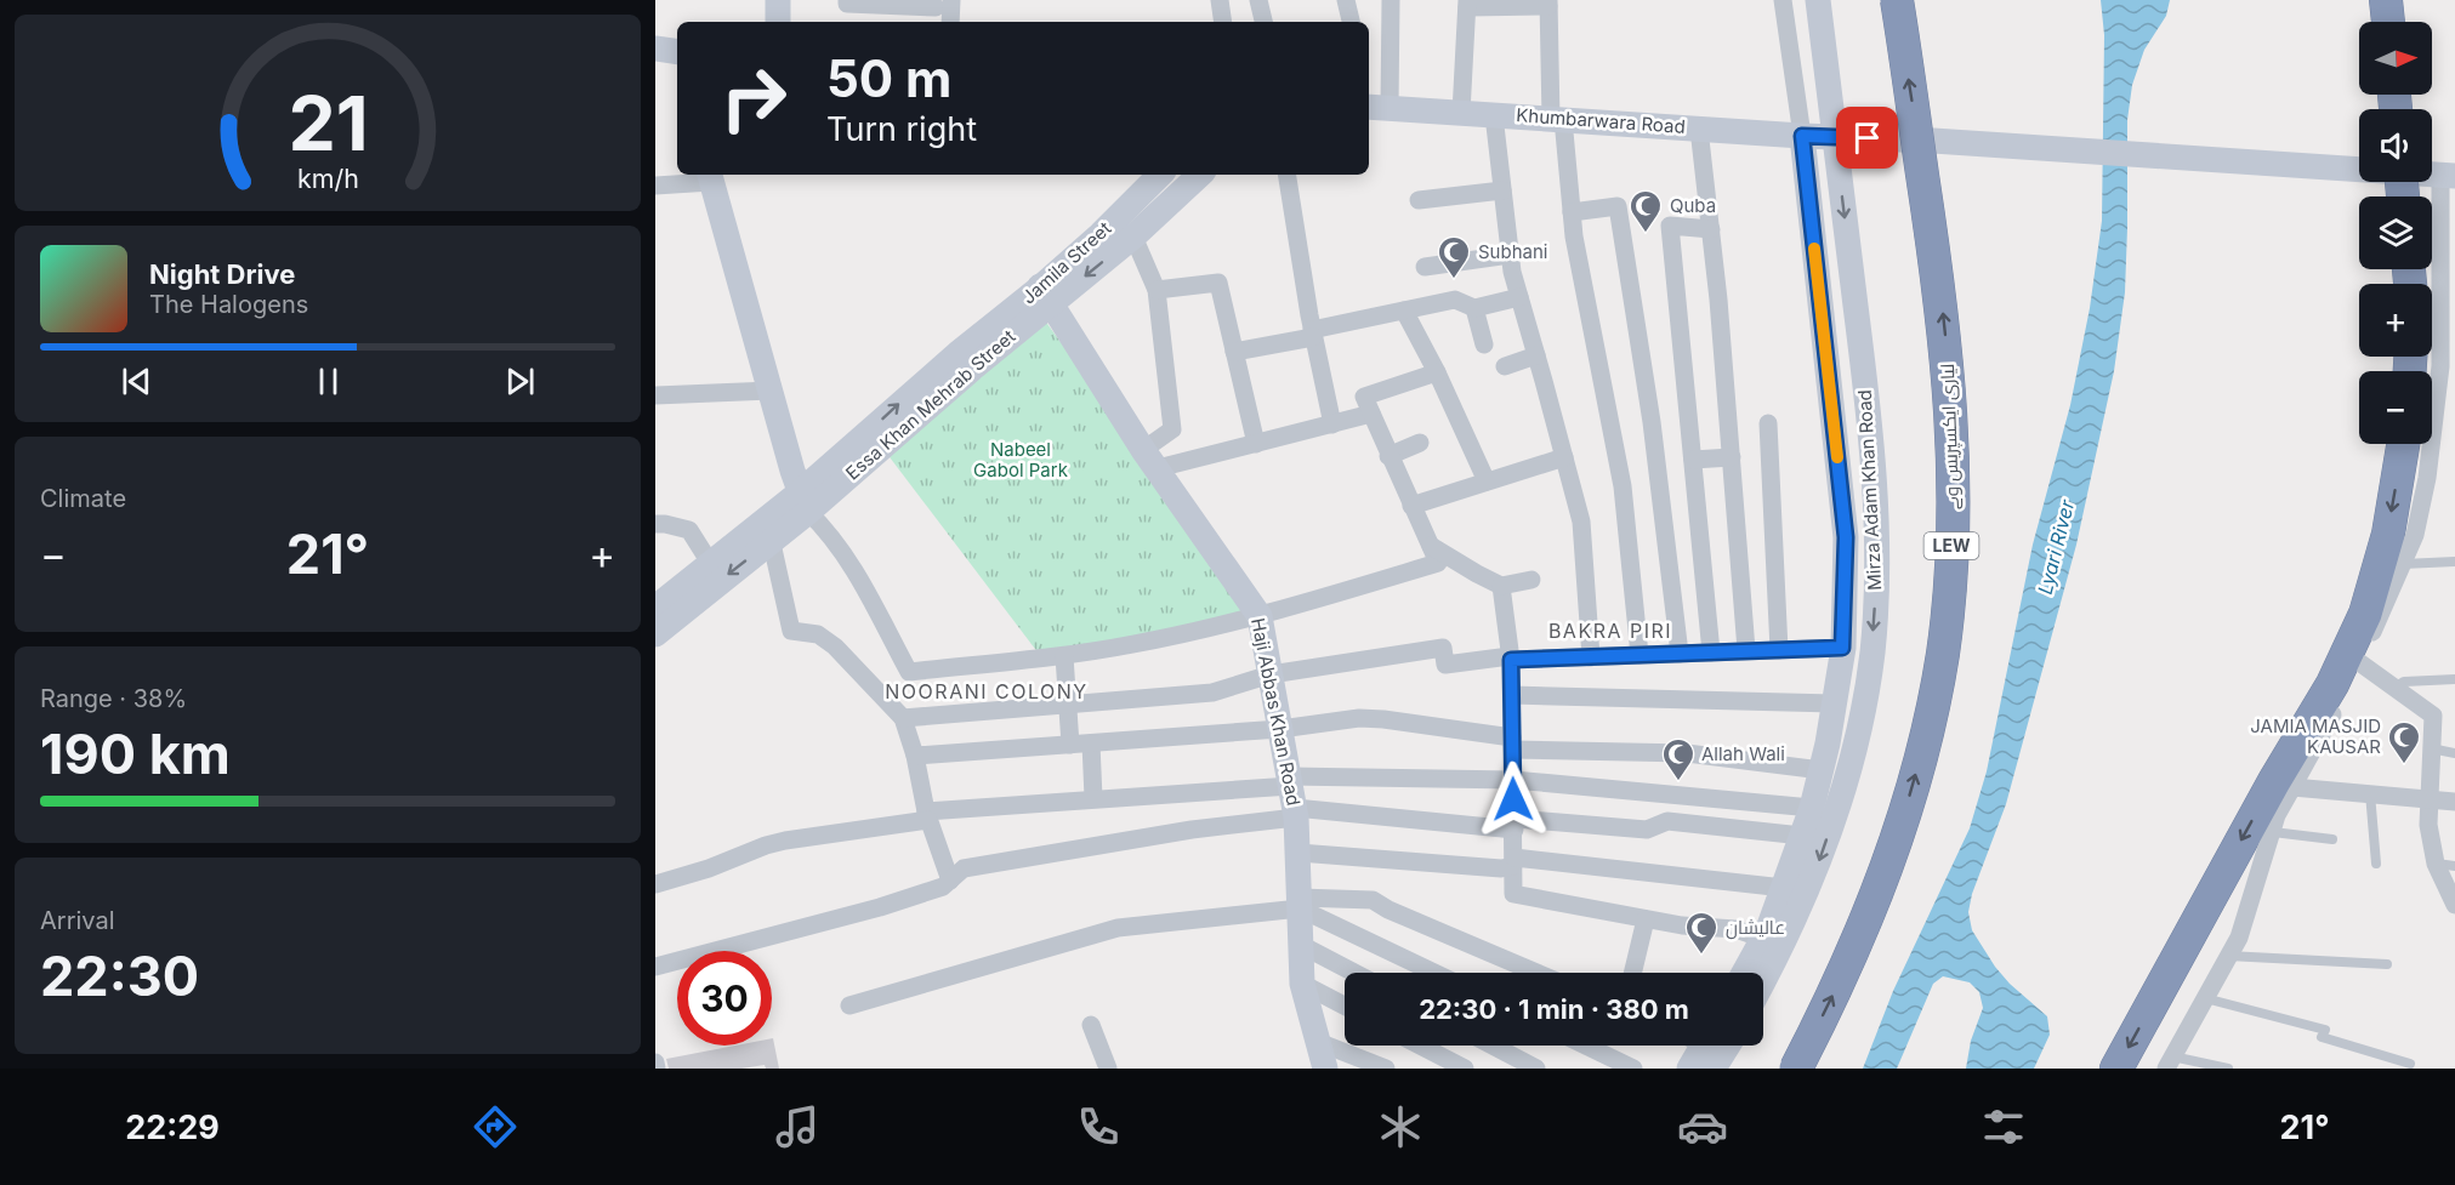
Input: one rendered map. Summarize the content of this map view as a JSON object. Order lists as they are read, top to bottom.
{
  "streets": {
    "highway": ["لیاری ایکسپریس وے", "LEW"],
    "main road": [
      "Khumbarwara Road",
      "Jamila Street",
      "Essa Khan Mehrab Street",
      "Mirza Adam Khan Road",
      "Haji Abbas Khan Road"
    ]
  },
  "crossings": [
    ["Khumbarwara Road", "Mirza Adam Khan Road"],
    ["Jamila Street", "Essa Khan Mehrab Street"],
    ["Jamila Street", "Haji Abbas Khan Road"],
    ["Essa Khan Mehrab Street", "Haji Abbas Khan Road"]
  ],
  "one_way": ["لیاری ایکسپریس وے"],
  "districts": ["BAKRA PIRI", "NOORANI COLONY"],
  "water": ["Lyari River"],
  "parks": ["Nabeel Gabol Park"],
  "places": {
    "mosque": [
      "Quba",
      "Subhani",
      "JAMIA MASJID KAUSAR",
      "Allah Wali",
      "عالیشان"
    ]
  },
  "north": "right",
  "page": {
    "map_buttons": ["+", "−"],
    "turn": ["50 m", "Turn right"],
    "song": ["Night Drive", "The Halogens"],
    "tile": [
      "Climate",
      ["Range · 38%", "190 km"],
      ["Arrival", "22:30"]
    ],
    "heat": ["−", "21°", "+"],
    "limit": "30",
    "trip": "22:30 · 1 min · 380 m",
    "tabs": ["22:29", "21°"],
    "gauge": ["21", "km/h"]
  }
}
